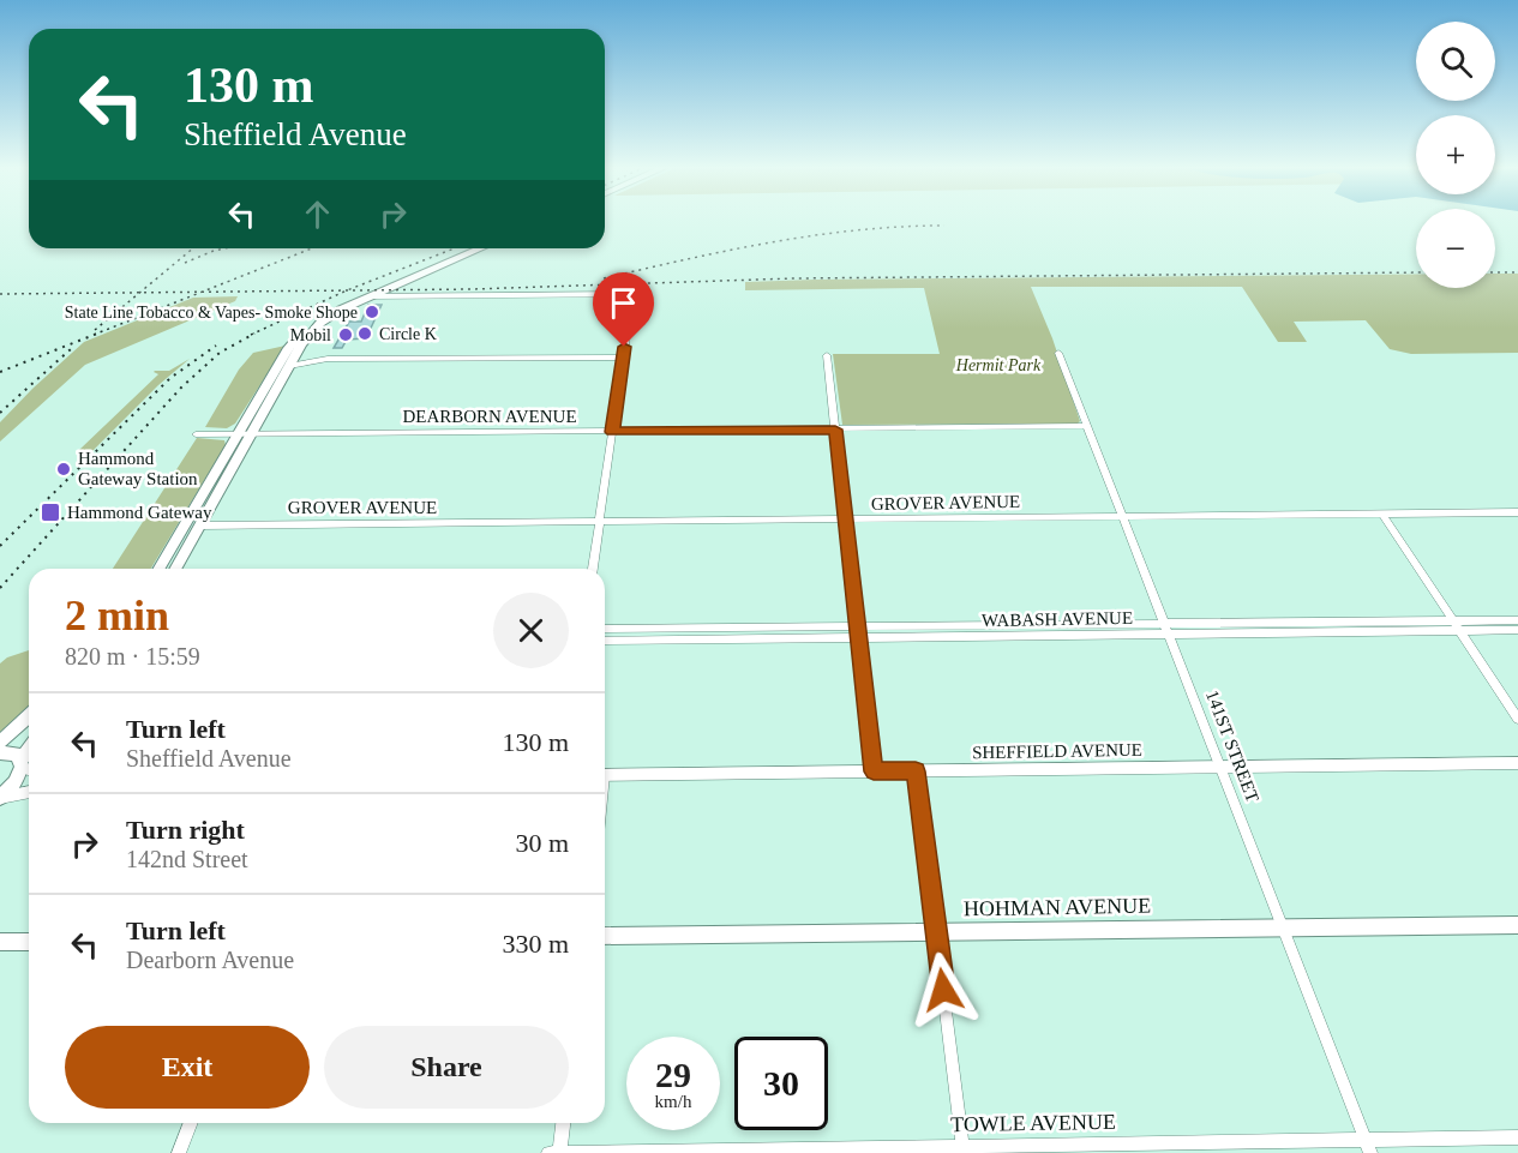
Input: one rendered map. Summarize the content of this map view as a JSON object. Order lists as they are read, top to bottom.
{
  "streets": {
    "main road": ["HOHMAN AVENUE"],
    "street": [
      "DEARBORN AVENUE",
      "GROVER AVENUE",
      "WABASH AVENUE",
      "141ST STREET",
      "SHEFFIELD AVENUE",
      "TOWLE AVENUE"
    ]
  },
  "crossings": [
    ["DEARBORN AVENUE", "141ST STREET"],
    ["GROVER AVENUE", "141ST STREET"],
    ["WABASH AVENUE", "141ST STREET"],
    ["141ST STREET", "SHEFFIELD AVENUE"],
    ["141ST STREET", "HOHMAN AVENUE"],
    ["141ST STREET", "TOWLE AVENUE"]
  ],
  "parks": ["Hermit Park"],
  "places": {
    "other": [
      "State Line Tobacco & Vapes- Smoke Shope",
      "Circle K",
      "Mobil",
      "Hammond Gateway Station"
    ],
    "transit": ["Hammond Gateway"]
  },
  "page": {
    "map_buttons": ["+", "−"],
    "turn": ["130 m", "Sheffield Avenue"],
    "heading": ["2 min", "820 m · 15:59"],
    "list": [
      {
        "name": "Turn left",
        "note": "Sheffield Avenue",
        "value": "130 m"
      },
      {
        "name": "Turn right",
        "note": "142nd Street",
        "value": "30 m"
      },
      {
        "name": "Turn left",
        "note": "Dearborn Avenue",
        "value": "330 m"
      }
    ],
    "buttons": ["Exit", "Share"],
    "speed": "29 km/h",
    "limit": "30"
  }
}
